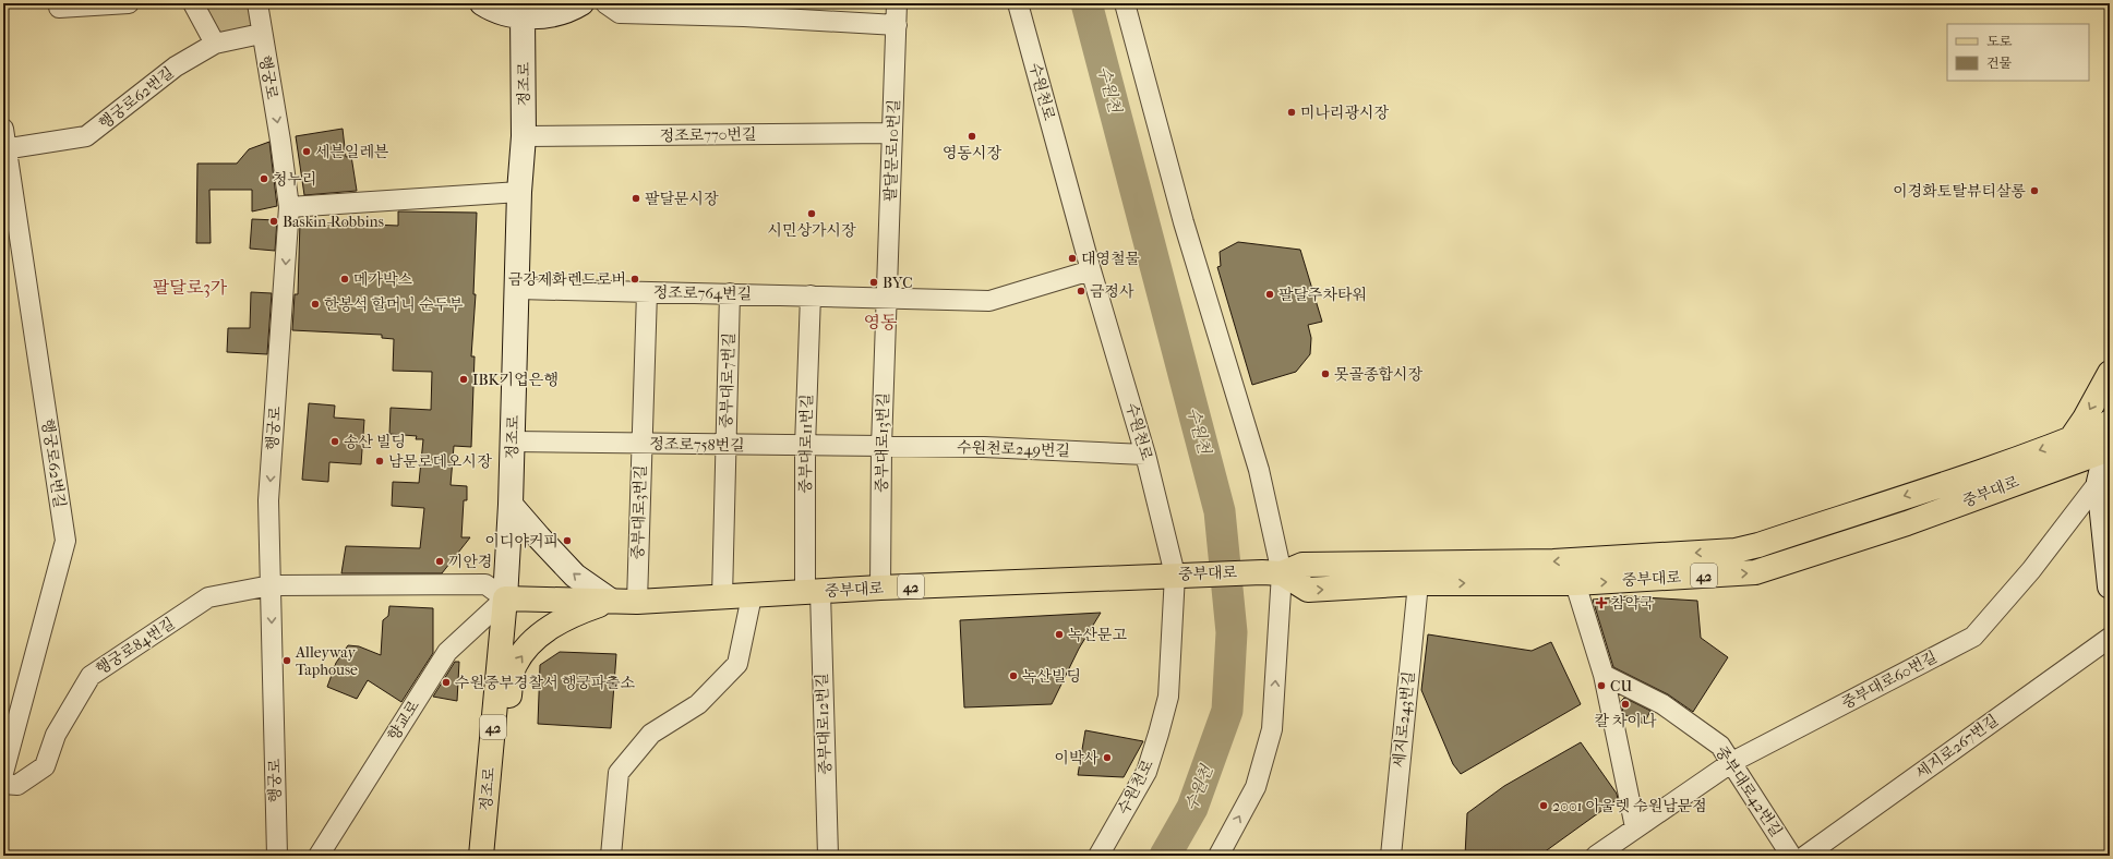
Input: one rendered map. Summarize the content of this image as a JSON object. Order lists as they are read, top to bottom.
{
  "streets": {
    "main road": ["정조로", "중부대로", "42"],
    "street": [
      "행궁로",
      "수원천로",
      "행궁로62번길",
      "정조로770번길",
      "팔달문로10번길",
      "정조로764번길",
      "중부대로7번길",
      "중부대로13번길",
      "중부대로11번길",
      "정조로758번길",
      "수원천로249번길",
      "중부대로3번길",
      "행궁로84번길",
      "중부대로60번길",
      "세지로243번길",
      "향교로",
      "중부대로12번길",
      "세지로267번길",
      "중부대로42번길"
    ]
  },
  "crossings": [
    ["행궁로", "행궁로62번길"],
    ["행궁로", "행궁로84번길"],
    ["정조로", "정조로770번길"],
    ["정조로", "정조로764번길"],
    ["정조로", "정조로758번길"],
    ["정조로", "중부대로"],
    ["정조로", "행궁로84번길"],
    ["정조로", "향교로"],
    ["수원천로", "정조로764번길"],
    ["수원천로", "수원천로249번길"],
    ["수원천로", "중부대로"],
    ["정조로770번길", "팔달문로10번길"],
    ["팔달문로10번길", "정조로764번길"],
    ["팔달문로10번길", "중부대로13번길"],
    ["정조로764번길", "중부대로7번길"],
    ["정조로764번길", "중부대로13번길"],
    ["정조로764번길", "중부대로11번길"],
    ["정조로764번길", "중부대로3번길"],
    ["중부대로7번길", "정조로758번길"],
    ["중부대로7번길", "중부대로"],
    ["중부대로13번길", "정조로758번길"],
    ["중부대로13번길", "수원천로249번길"],
    ["중부대로13번길", "중부대로"],
    ["중부대로11번길", "정조로758번길"],
    ["중부대로11번길", "중부대로"],
    ["중부대로11번길", "중부대로12번길"],
    ["정조로758번길", "수원천로249번길"],
    ["정조로758번길", "중부대로3번길"],
    ["중부대로", "중부대로3번길"],
    ["중부대로", "행궁로84번길"],
    ["중부대로", "세지로243번길"],
    ["중부대로", "향교로"],
    ["중부대로", "중부대로12번길"],
    ["행궁로84번길", "향교로"],
    ["중부대로60번길", "중부대로42번길"]
  ],
  "one_way": ["행궁로"],
  "districts": ["팔달로3가", "영동"],
  "water": ["수원천"],
  "places": {
    "other": [
      "미나리광시장",
      "영동시장",
      "세븐일레븐",
      "청누리",
      "이경화토탈뷰티살롱",
      "팔달문시장",
      "시민상가시장",
      "Baskin-Robbins",
      "대영철물",
      "메가박스",
      "금강제화렌드로버",
      "BYC",
      "금정사",
      "팔달주차타워",
      "한봉석 할머니 순두부",
      "못골종합시장",
      "IBK기업은행",
      "송산 빌딩",
      "남문로데오시장",
      "이디야커피",
      "끼안경",
      "녹산문고",
      "Alleyway Taphouse",
      "녹산빌딩",
      "수원중부경찰서 행궁파출소",
      "CU",
      "칼 차이나",
      "이박사",
      "2001 아울렛 수원남문점"
    ],
    "health": ["참약국"]
  },
  "legend": ["도로", "건물"]
}
